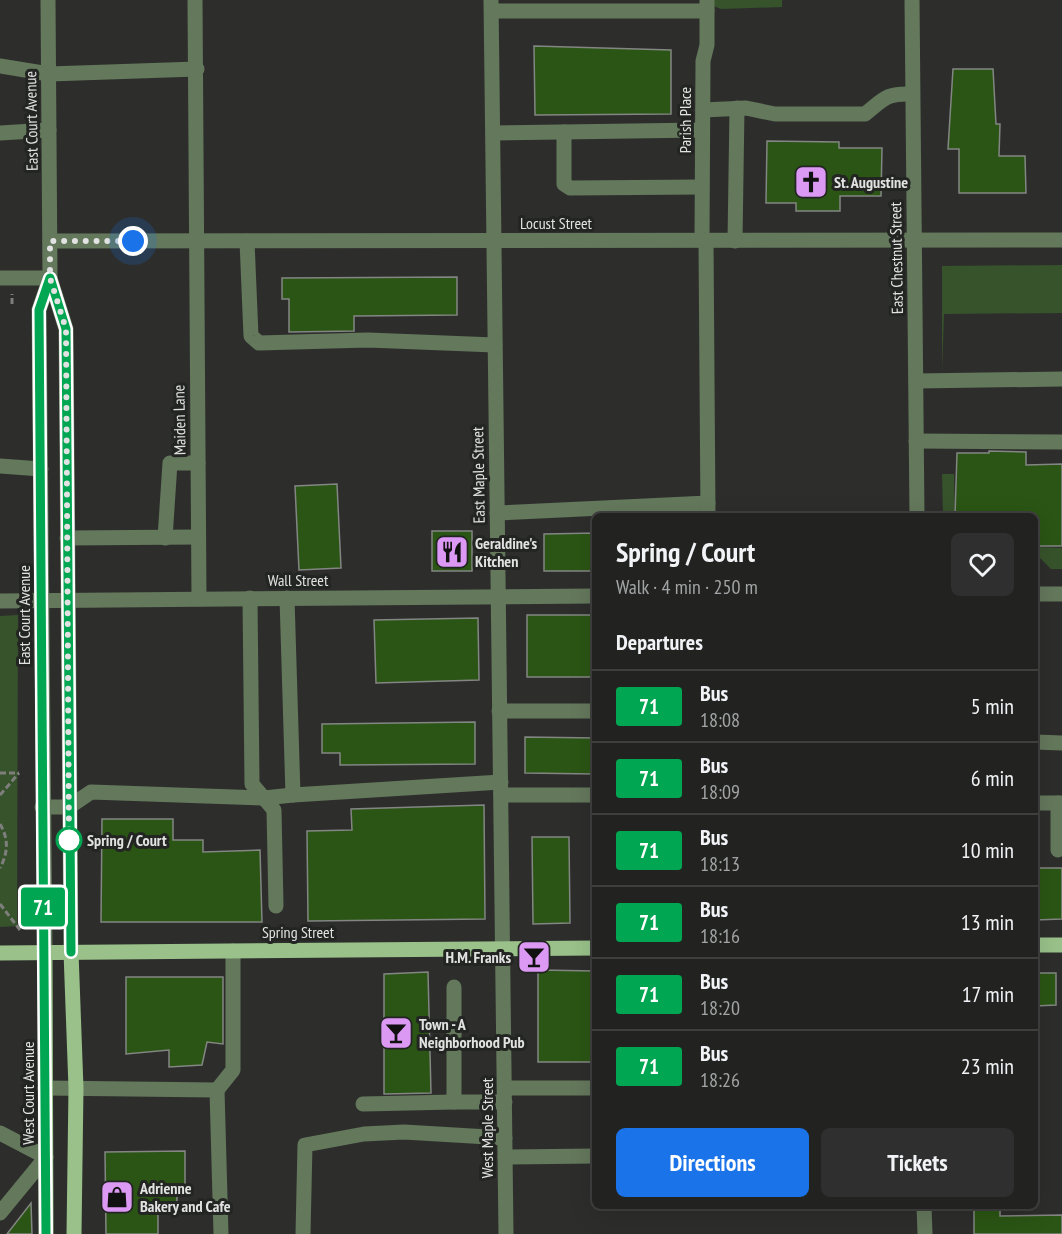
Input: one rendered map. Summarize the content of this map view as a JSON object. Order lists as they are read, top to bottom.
{
  "streets": {
    "main road": ["Spring Street", "West Court Avenue"],
    "street": [
      "Parish Place",
      "East Court Avenue",
      "Locust Street",
      "East Chestnut Street",
      "Maiden Lane",
      "East Maple Street",
      "Wall Street",
      "West Maple Street"
    ]
  },
  "crossings": [
    ["Parish Place", "Locust Street"],
    ["East Court Avenue", "Locust Street"],
    ["East Court Avenue", "Wall Street"],
    ["East Court Avenue", "Spring Street"],
    ["East Court Avenue", "West Court Avenue"],
    ["Locust Street", "East Chestnut Street"],
    ["Locust Street", "Maiden Lane"],
    ["Locust Street", "East Maple Street"],
    ["Maiden Lane", "Wall Street"],
    ["East Maple Street", "Wall Street"],
    ["East Maple Street", "Spring Street"],
    ["East Maple Street", "West Maple Street"],
    ["Spring Street", "West Court Avenue"],
    ["Spring Street", "West Maple Street"]
  ],
  "places": {
    "church": ["St. Augustine"],
    "restaurant": ["Geraldine's Kitchen"],
    "other": ["Spring / Court"],
    "bar": ["H.M. Franks", "Town - A Neighborhood Pub"],
    "shop": ["Adrienne Bakery and Cafe"]
  },
  "lines": ["bus line 71"],
  "page": {
    "on_map": "71",
    "heading": [
      ["Spring / Court", "Walk · 4 min · 250 m"],
      "Departures"
    ],
    "list": [
      {
        "mark": "71",
        "name": "Bus",
        "note": "18:08",
        "value": "5 min"
      },
      {
        "mark": "71",
        "name": "Bus",
        "note": "18:09",
        "value": "6 min"
      },
      {
        "mark": "71",
        "name": "Bus",
        "note": "18:13",
        "value": "10 min"
      },
      {
        "mark": "71",
        "name": "Bus",
        "note": "18:16",
        "value": "13 min"
      },
      {
        "mark": "71",
        "name": "Bus",
        "note": "18:20",
        "value": "17 min"
      },
      {
        "mark": "71",
        "name": "Bus",
        "note": "18:26",
        "value": "23 min"
      }
    ],
    "buttons": ["Directions", "Tickets"]
  }
}
